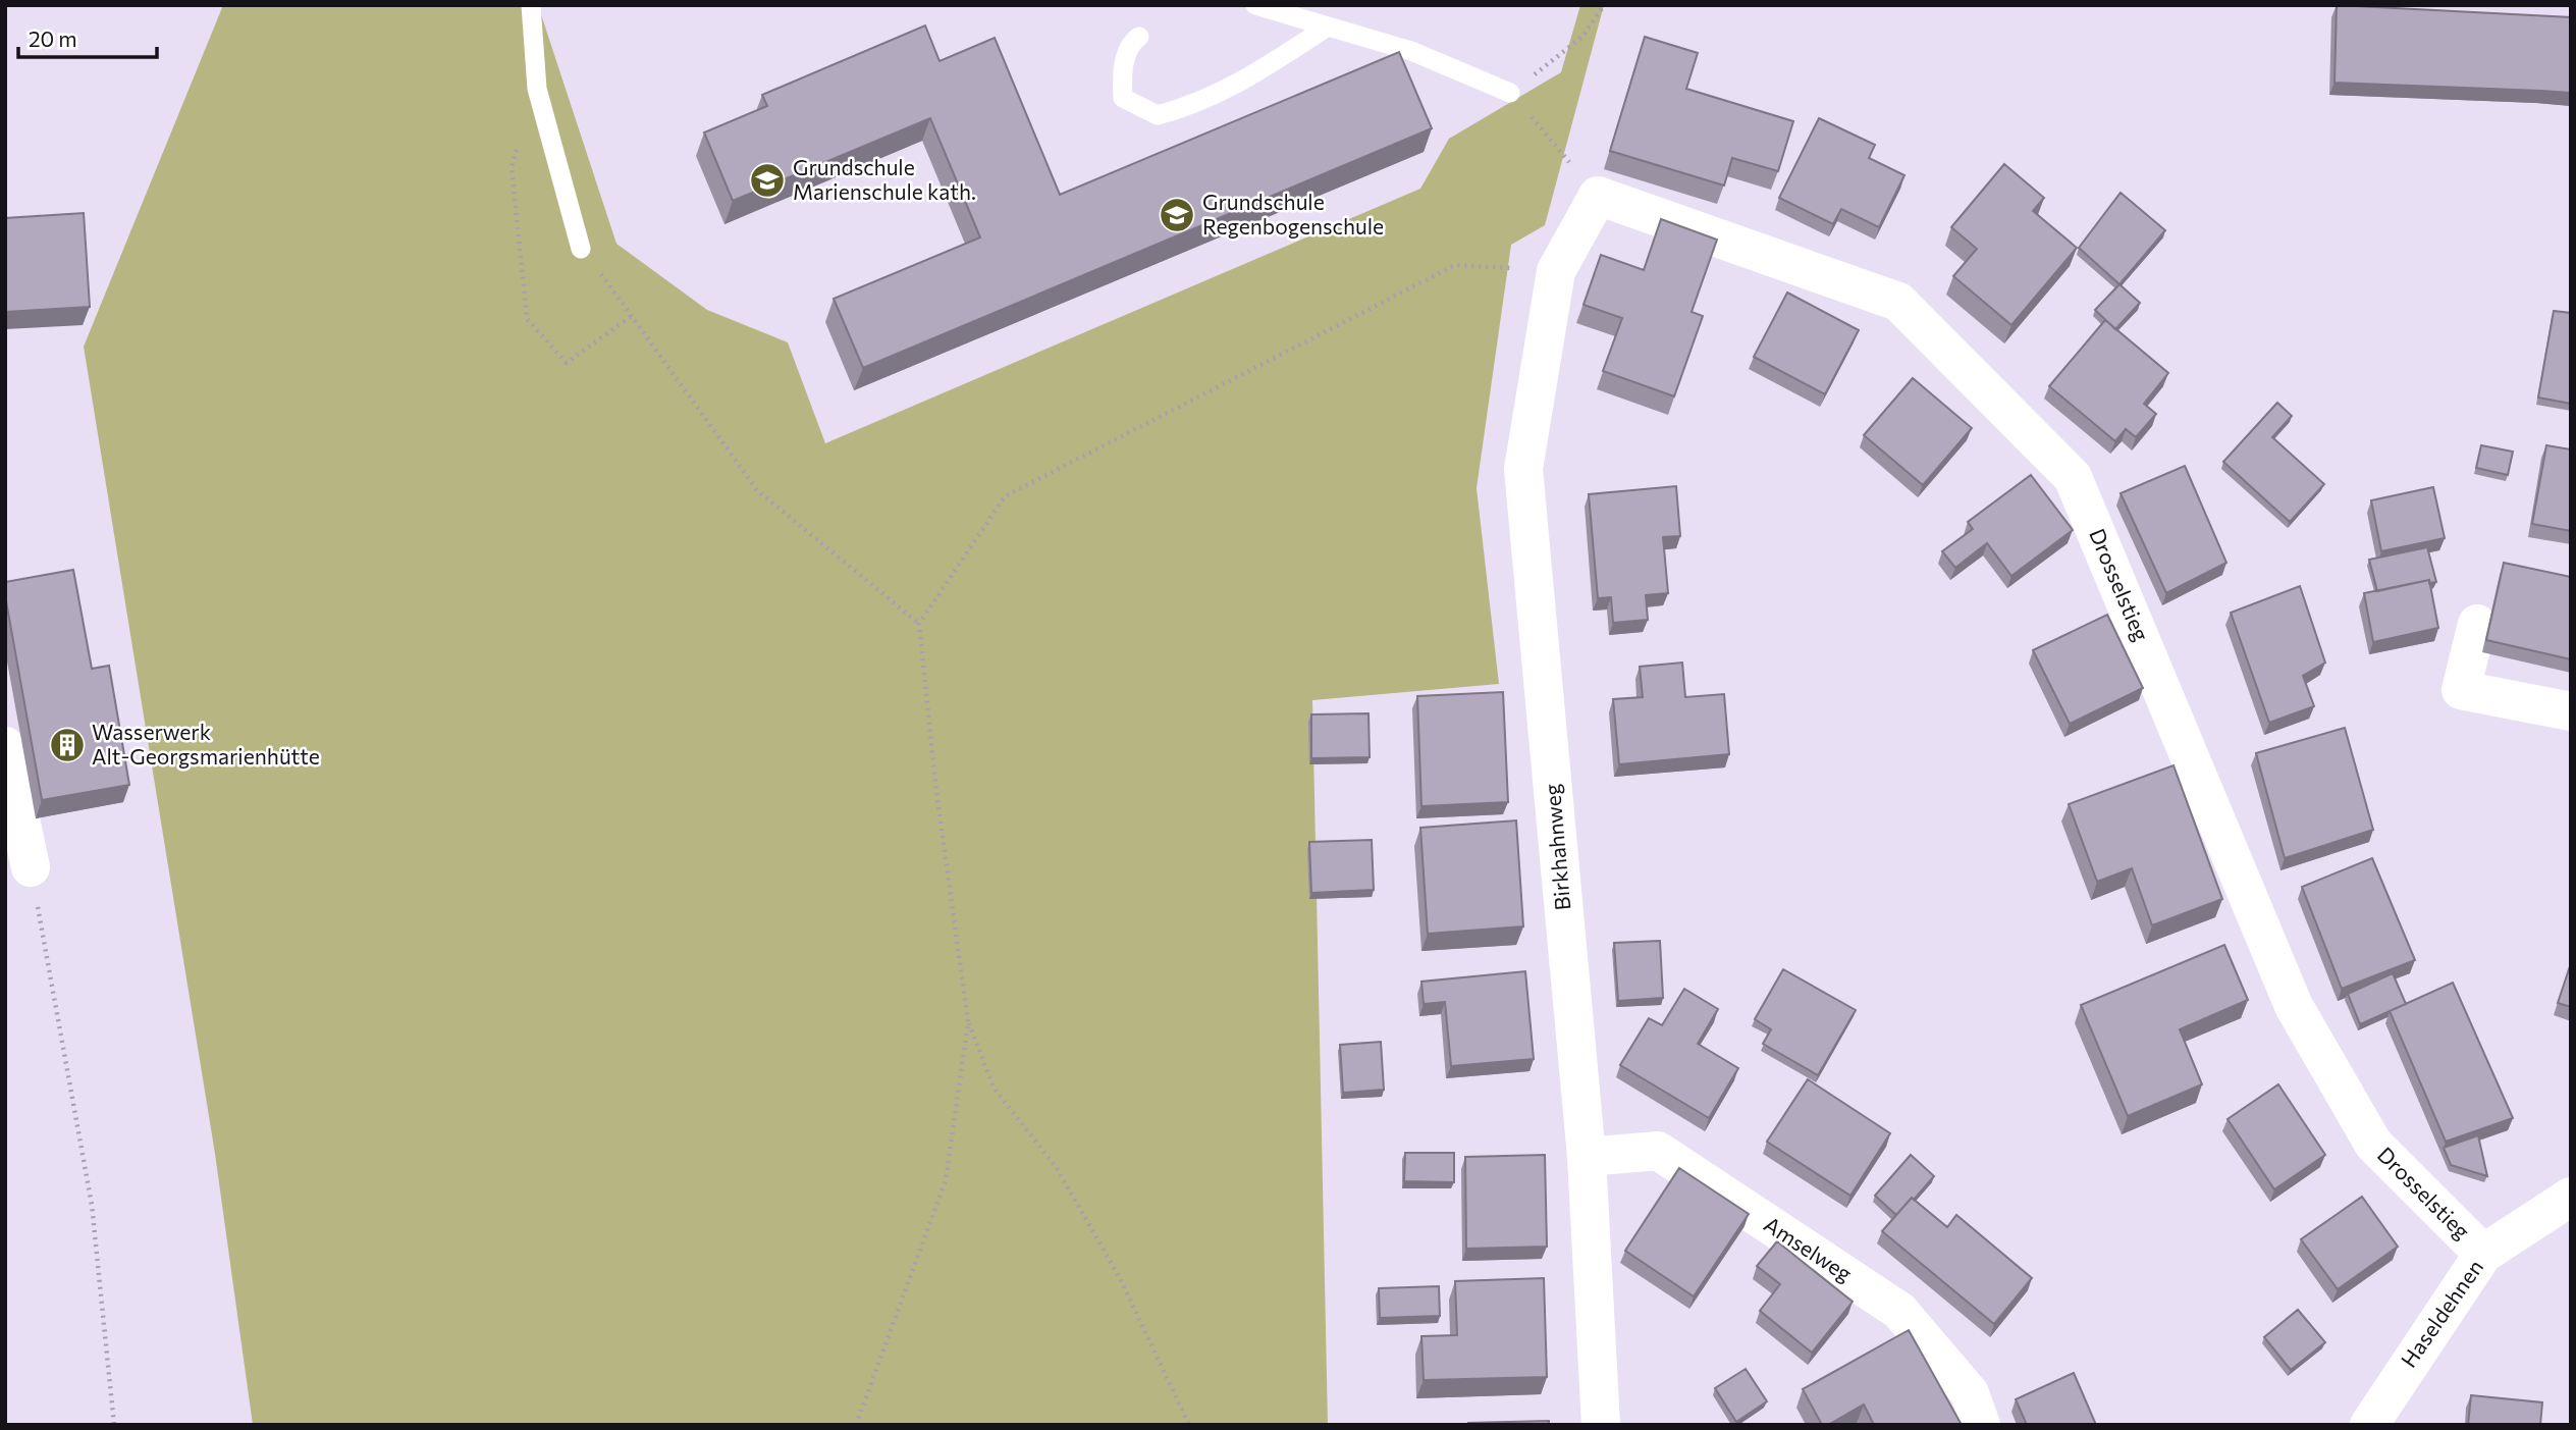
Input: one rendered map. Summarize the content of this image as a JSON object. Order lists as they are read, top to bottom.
{
  "streets": {
    "street": [
      "Drosselstieg",
      "Birkhahnweg",
      "Amselweg",
      "Haseldehnen"
    ]
  },
  "crossings": [
    ["Drosselstieg", "Haseldehnen"],
    ["Birkhahnweg", "Amselweg"]
  ],
  "places": {
    "school or university": ["Grundschule Marienschule kath.", "Grundschule Regenbogenschule"],
    "building": ["Wasserwerk Alt-Georgsmarienhütte"]
  },
  "scale_bar": "20 m"
}
